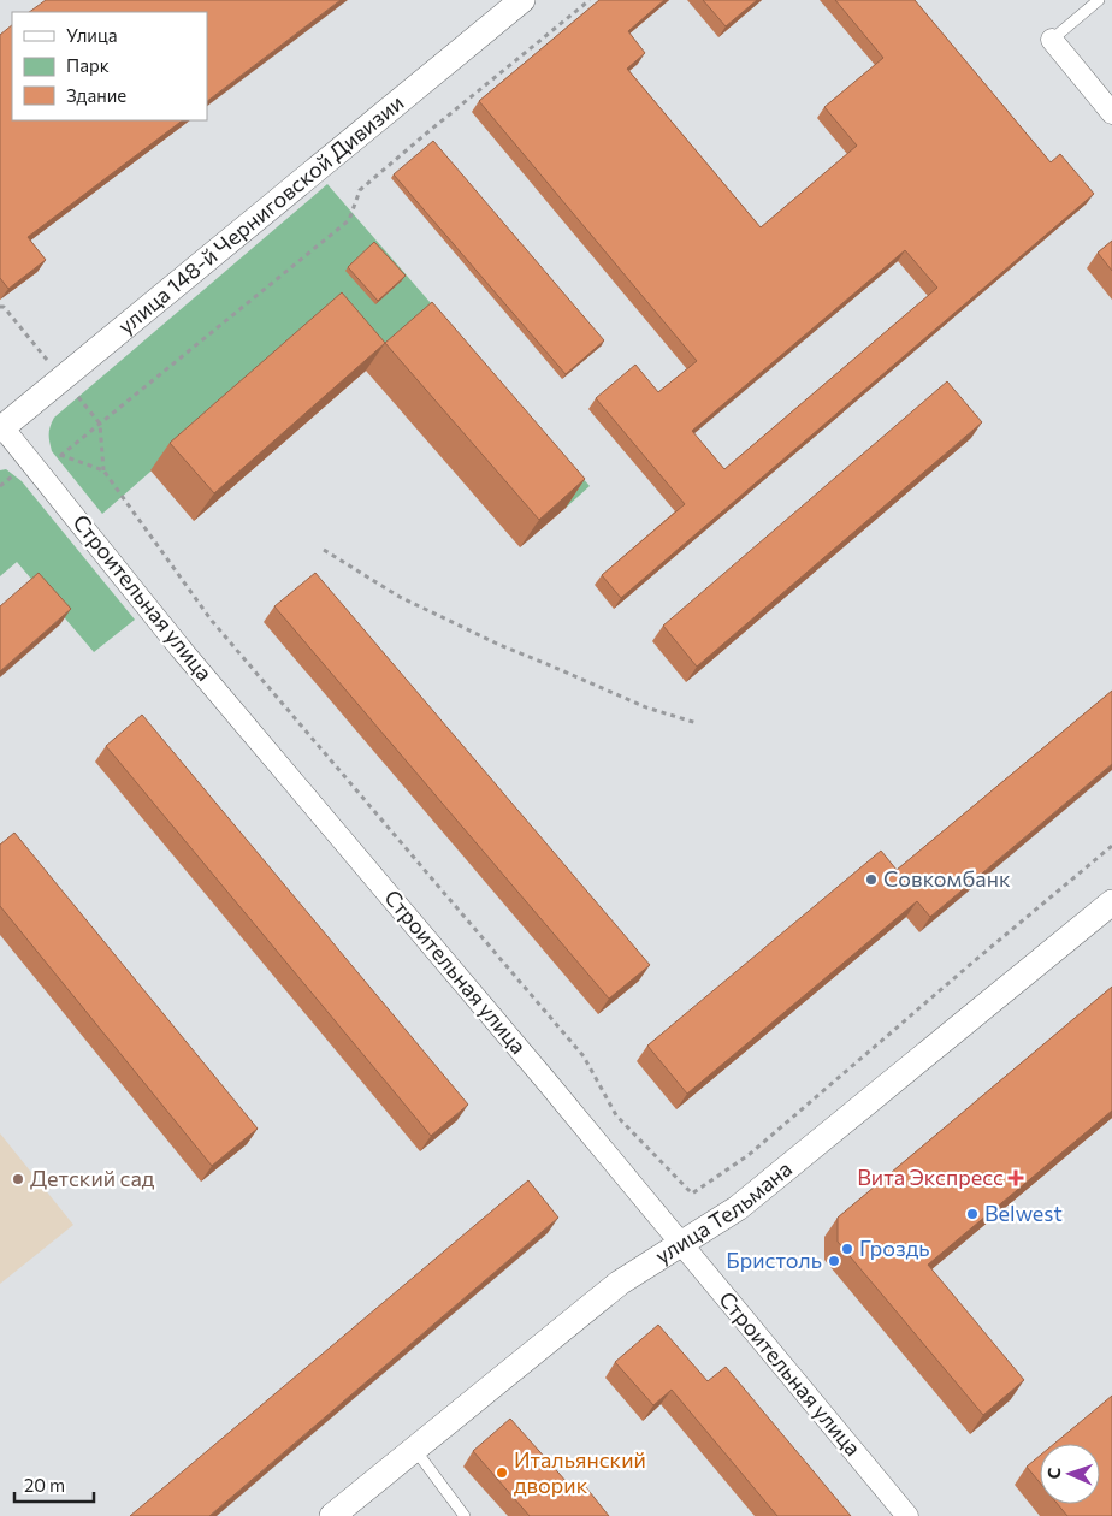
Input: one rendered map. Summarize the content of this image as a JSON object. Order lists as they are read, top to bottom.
{
  "streets": {
    "street": ["улица 148-й Черниговской Дивизии", "Строительная улица", "улица Тельмана"]
  },
  "crossings": [
    ["улица 148-й Черниговской Дивизии", "Строительная улица"],
    ["Строительная улица", "улица Тельмана"]
  ],
  "places": {
    "other": [
      "Совкомбанк",
      "Детский сад",
      "Belwest",
      "Гроздь",
      "Бристоль",
      "Итальянский дворик"
    ],
    "health": ["Вита Экспресс"]
  },
  "legend": ["Улица", "Парк", "Здание"],
  "scale_bar": "20 m",
  "north": "left"
}
